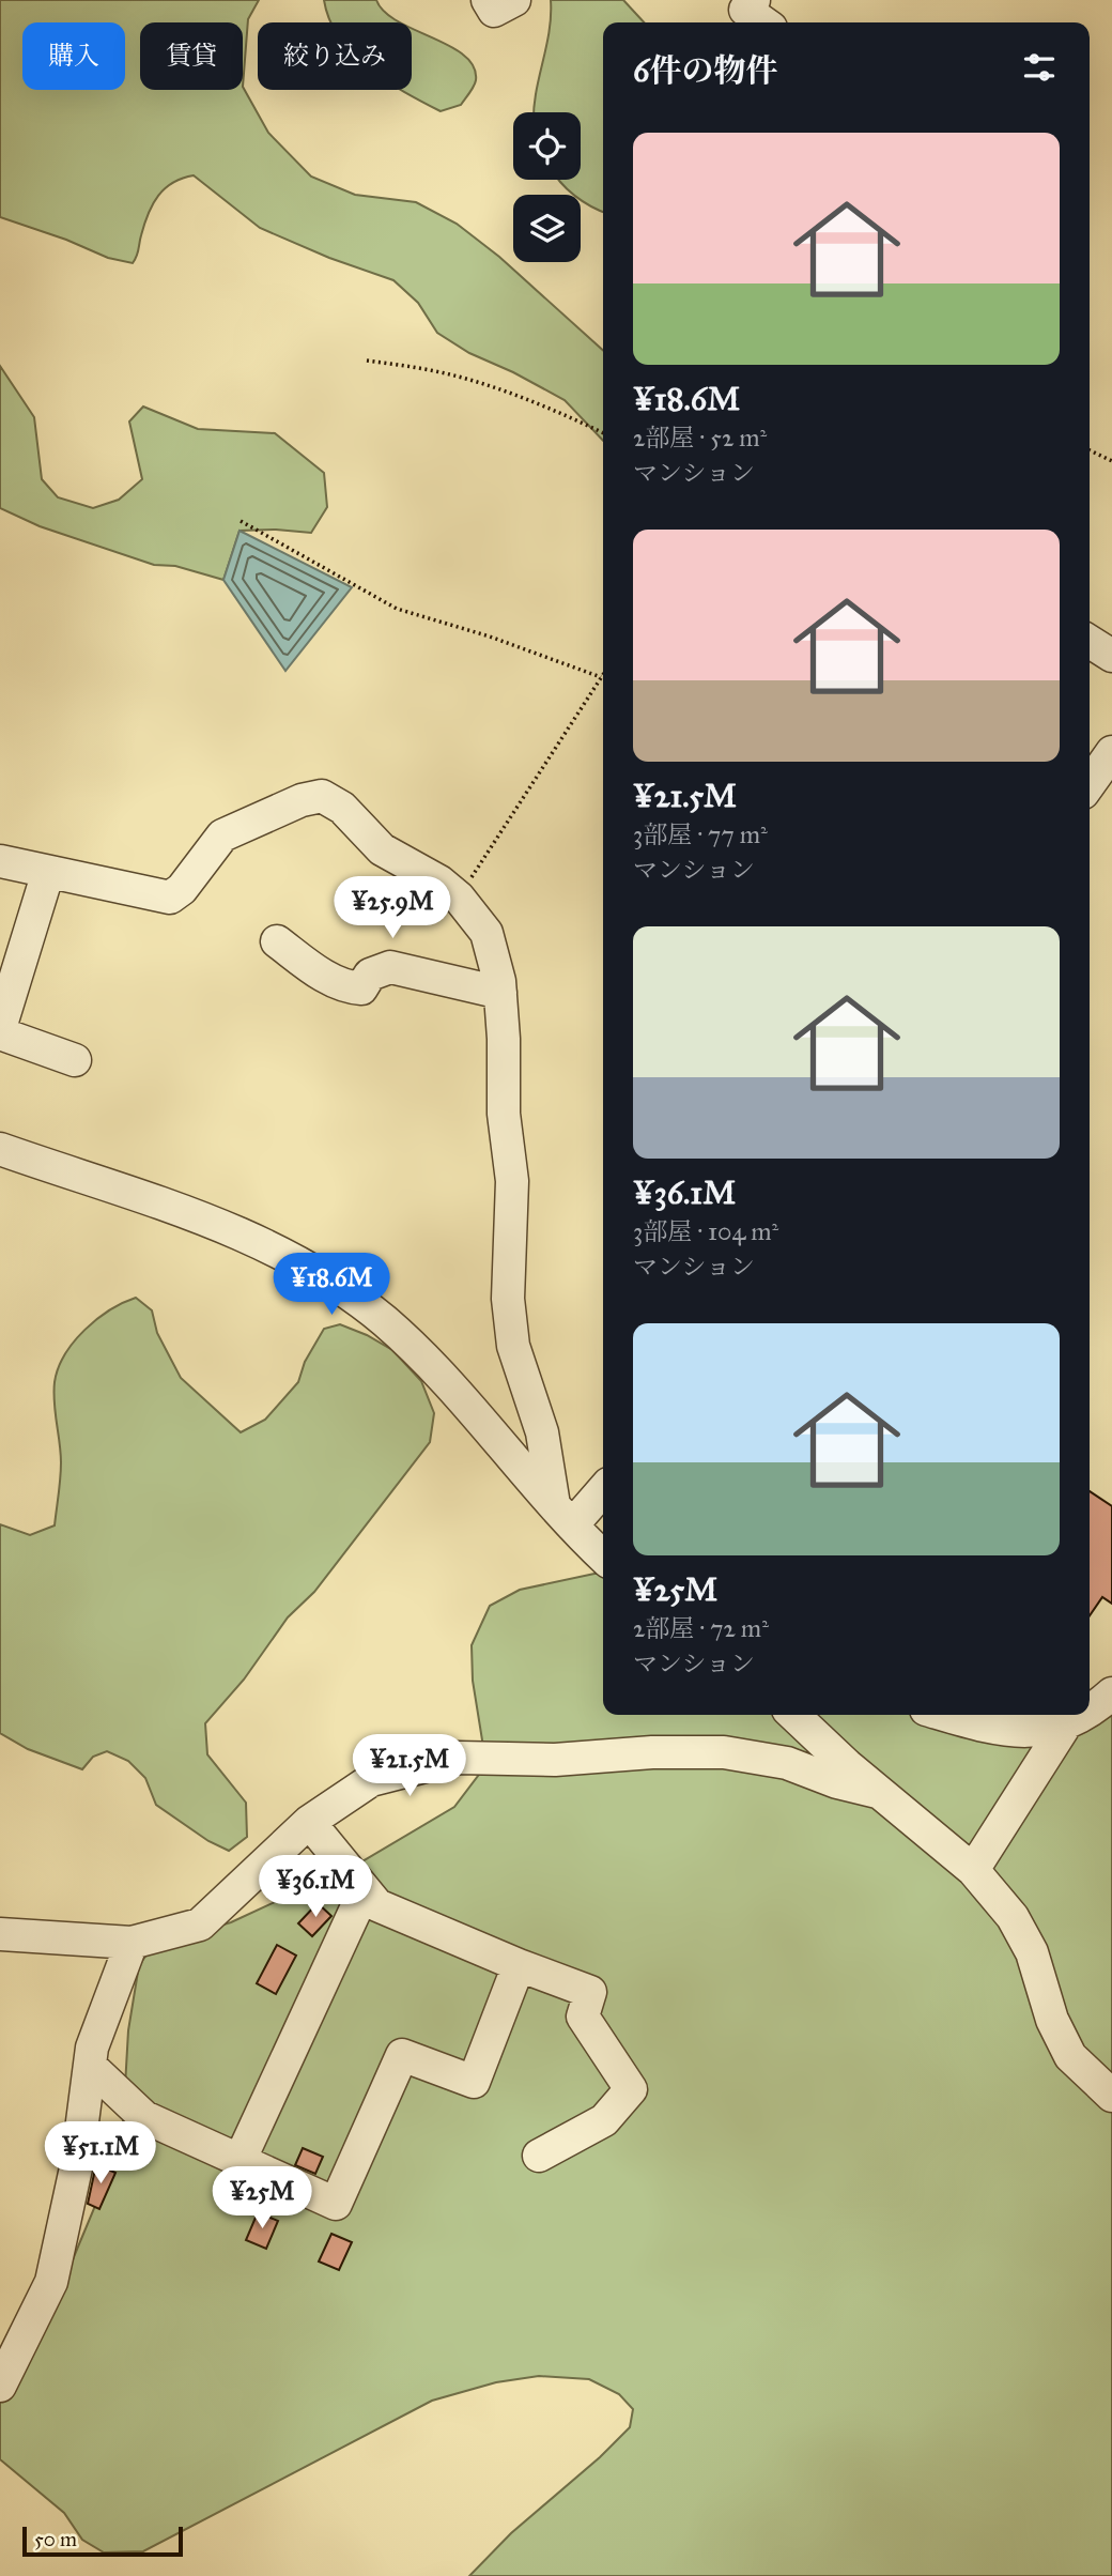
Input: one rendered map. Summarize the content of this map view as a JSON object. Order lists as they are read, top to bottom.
{
  "scale_bar": "50 m",
  "page": {
    "chip": ["購入", "賃貸", "絞り込み"],
    "heading": "6件の物件",
    "list": [
      {
        "name": "¥18.6M",
        "note": "2部屋 · 52 m² · マンション"
      },
      {
        "name": "¥21.5M",
        "note": "3部屋 · 77 m² · マンション"
      },
      {
        "name": "¥36.1M",
        "note": "3部屋 · 104 m² · マンション"
      },
      {
        "name": "¥25M",
        "note": "2部屋 · 72 m² · マンション"
      }
    ],
    "price": [
      "¥25.9M",
      "¥18.6M",
      "¥21.5M",
      "¥36.1M",
      "¥51.1M",
      "¥25M"
    ],
    "scale": "50 m"
  }
}
